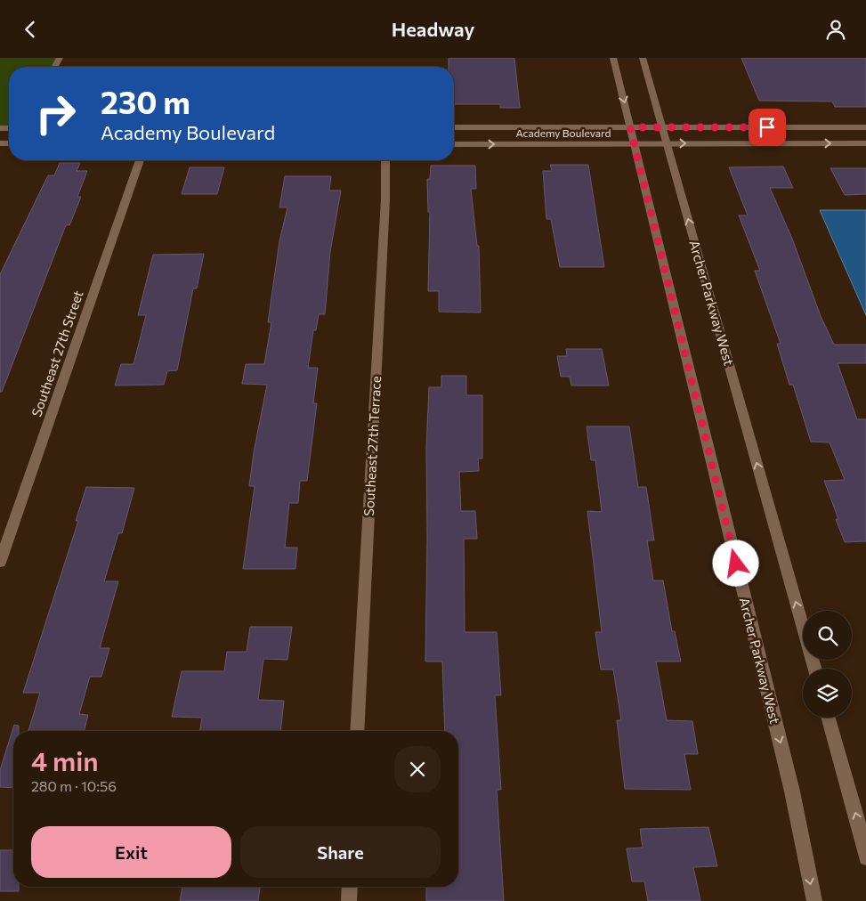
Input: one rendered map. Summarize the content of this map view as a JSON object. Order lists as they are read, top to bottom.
{
  "streets": {
    "street": [
      "Academy Boulevard",
      "Archer Parkway West",
      "Southeast 27th Street",
      "Southeast 27th Terrace"
    ]
  },
  "crossings": [
    ["Academy Boulevard", "Archer Parkway West"]
  ],
  "page": {
    "header": "Headway",
    "turn": ["230 m", "Academy Boulevard"],
    "heading": ["4 min", "280 m · 10:56"],
    "buttons": ["Exit", "Share"]
  }
}
